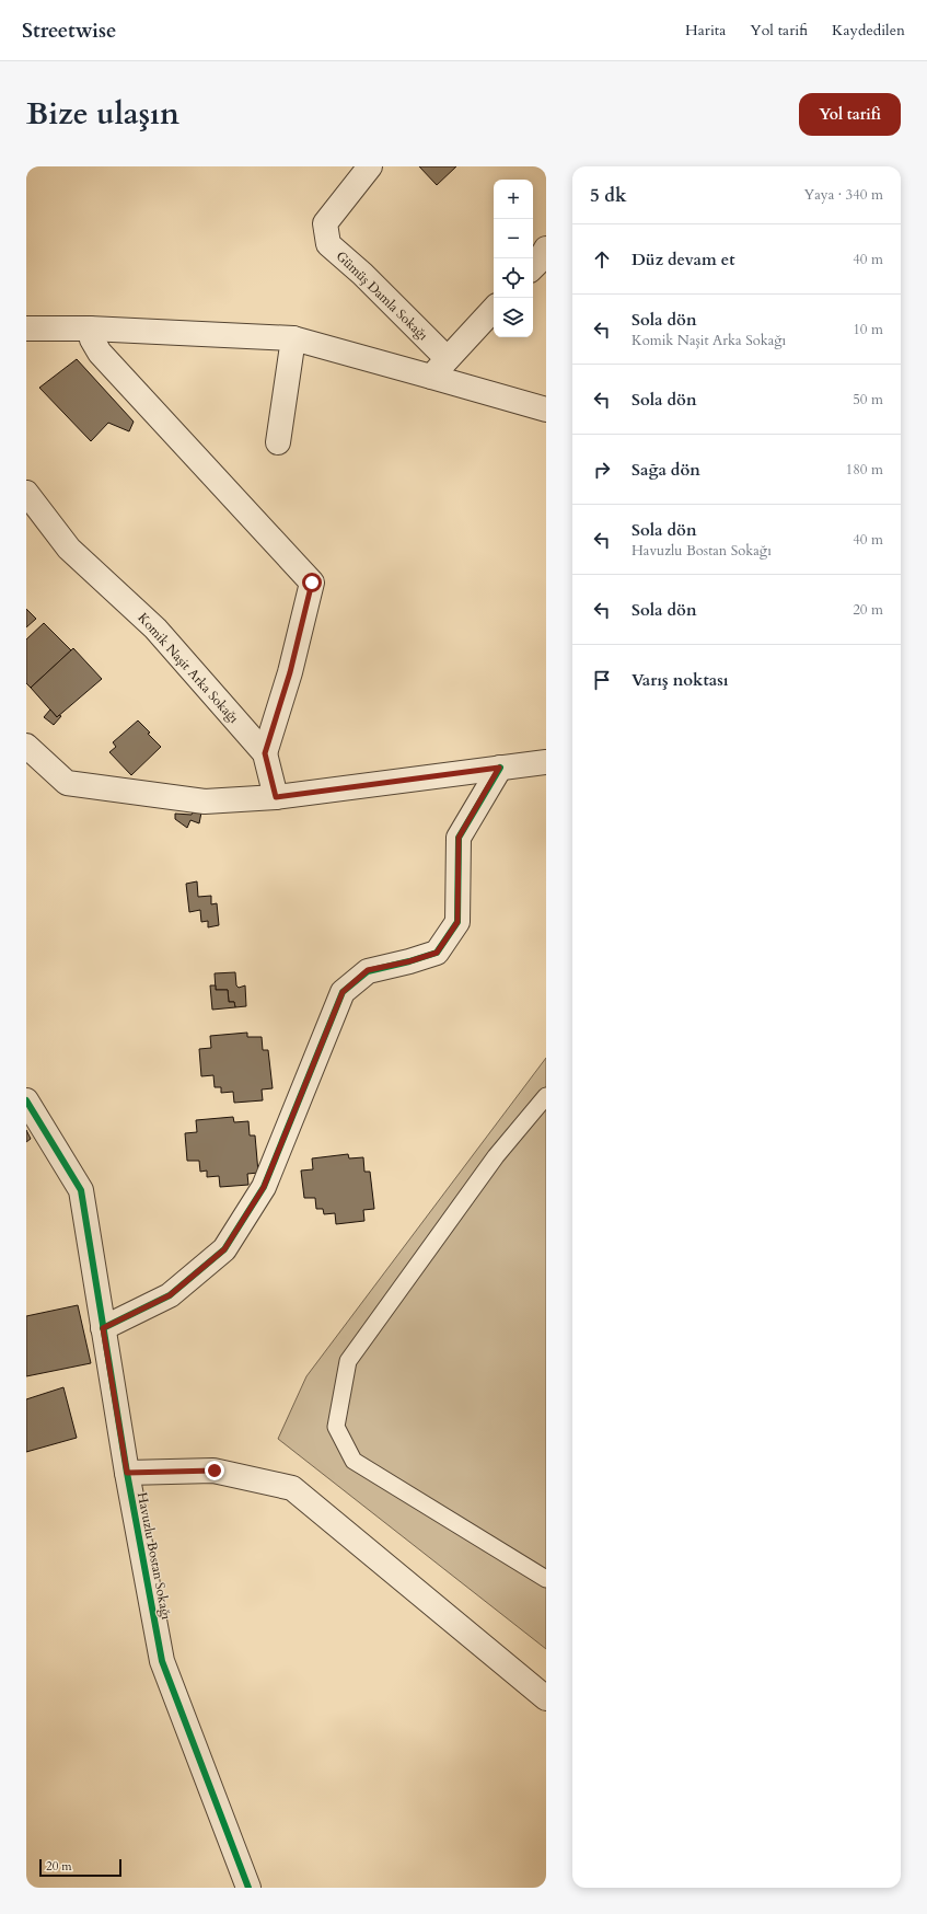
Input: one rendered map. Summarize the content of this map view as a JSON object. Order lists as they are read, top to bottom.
{
  "streets": {
    "street": ["Gümüş Damla Sokağı", "Komik Naşit Arka Sokağı", "Havuzlu Bostan Sokağı"]
  },
  "scale_bar": "20 m",
  "page": {
    "header": "Streetwise",
    "nav": ["Harita", "Yol tarifi", "Kaydedilen"],
    "title": "Bize ulaşın",
    "buttons": "Yol tarifi",
    "heading": ["5 dk", "Yaya · 340 m"],
    "map_buttons": ["+", "−"],
    "list": [
      ["Düz devam et", "40 m"],
      ["Sola dön", "Komik Naşit Arka Sokağı", "10 m"],
      ["Sola dön", "50 m"],
      ["Sağa dön", "180 m"],
      ["Sola dön", "Havuzlu Bostan Sokağı", "40 m"],
      ["Sola dön", "20 m"],
      "Varış noktası"
    ],
    "scale": "20 m"
  }
}
